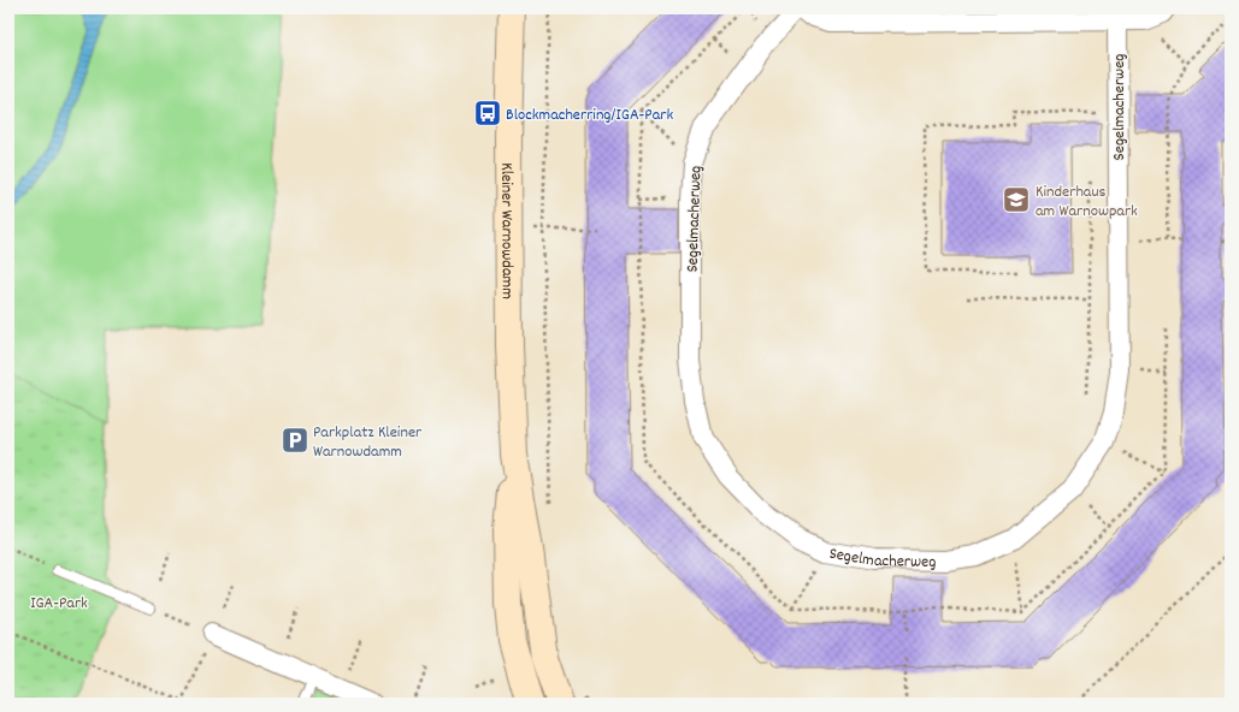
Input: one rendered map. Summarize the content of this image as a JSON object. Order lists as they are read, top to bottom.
{
  "streets": {
    "street": ["Segelmacherweg", "Kleiner Warnowdamm"]
  },
  "parks": ["IGA-Park"],
  "places": {
    "bus stop": ["Blockmacherring/IGA-Park"],
    "school or university": ["Kinderhaus am Warnowpark"],
    "parking": ["Parkplatz Kleiner Warnowdamm"]
  }
}
